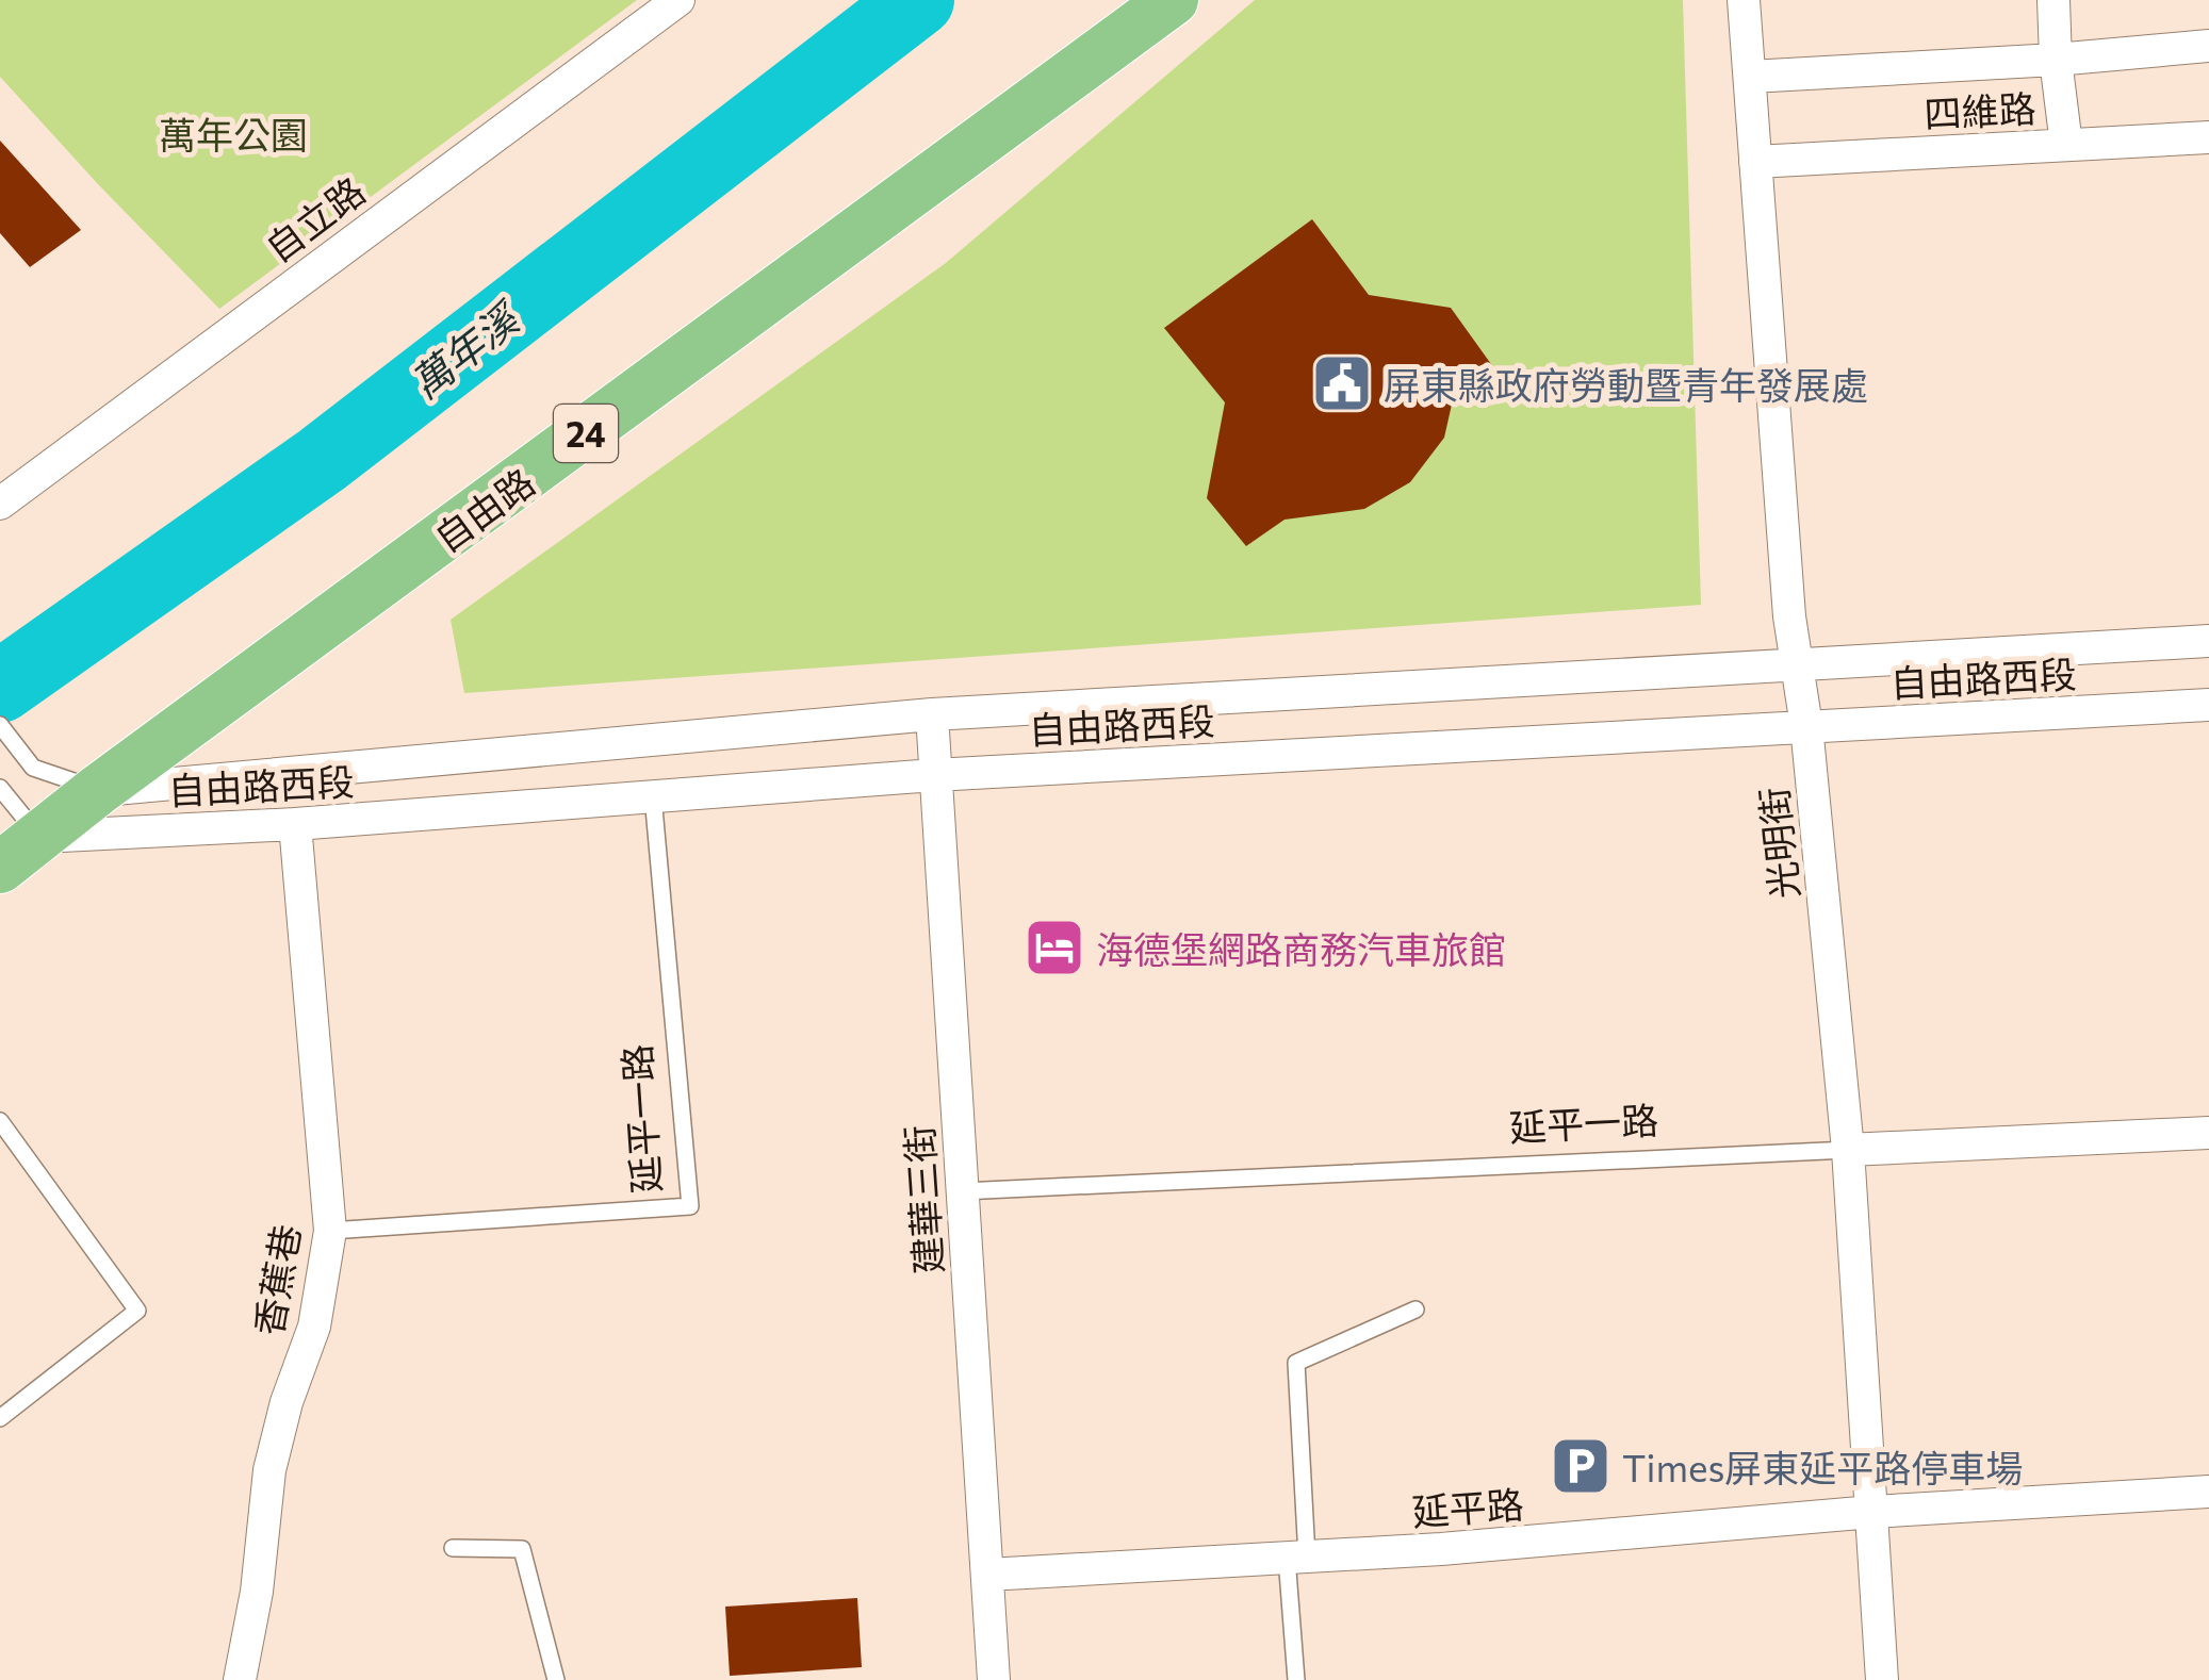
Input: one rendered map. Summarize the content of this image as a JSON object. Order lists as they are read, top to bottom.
{
  "streets": {
    "main road": ["24", "自由路"],
    "street": [
      "四維路",
      "自立路",
      "自由路西段",
      "光明街",
      "延平一路",
      "建華三街",
      "香蕉巷",
      "延平路"
    ]
  },
  "crossings": [
    ["四維路", "光明街"],
    ["自由路", "自由路西段"],
    ["自由路西段", "光明街"],
    ["自由路西段", "延平一路"],
    ["自由路西段", "建華三街"],
    ["自由路西段", "香蕉巷"],
    ["光明街", "延平一路"],
    ["光明街", "延平路"],
    ["延平一路", "建華三街"],
    ["延平一路", "香蕉巷"],
    ["建華三街", "延平路"]
  ],
  "water": ["萬年溪"],
  "parks": ["萬年公園"],
  "places": {
    "public building": ["屏東縣政府勞動暨青年發展處"],
    "hotel": ["海德堡網路商務汽車旅館"],
    "parking": ["Times屏東延平路停車場"]
  }
}
